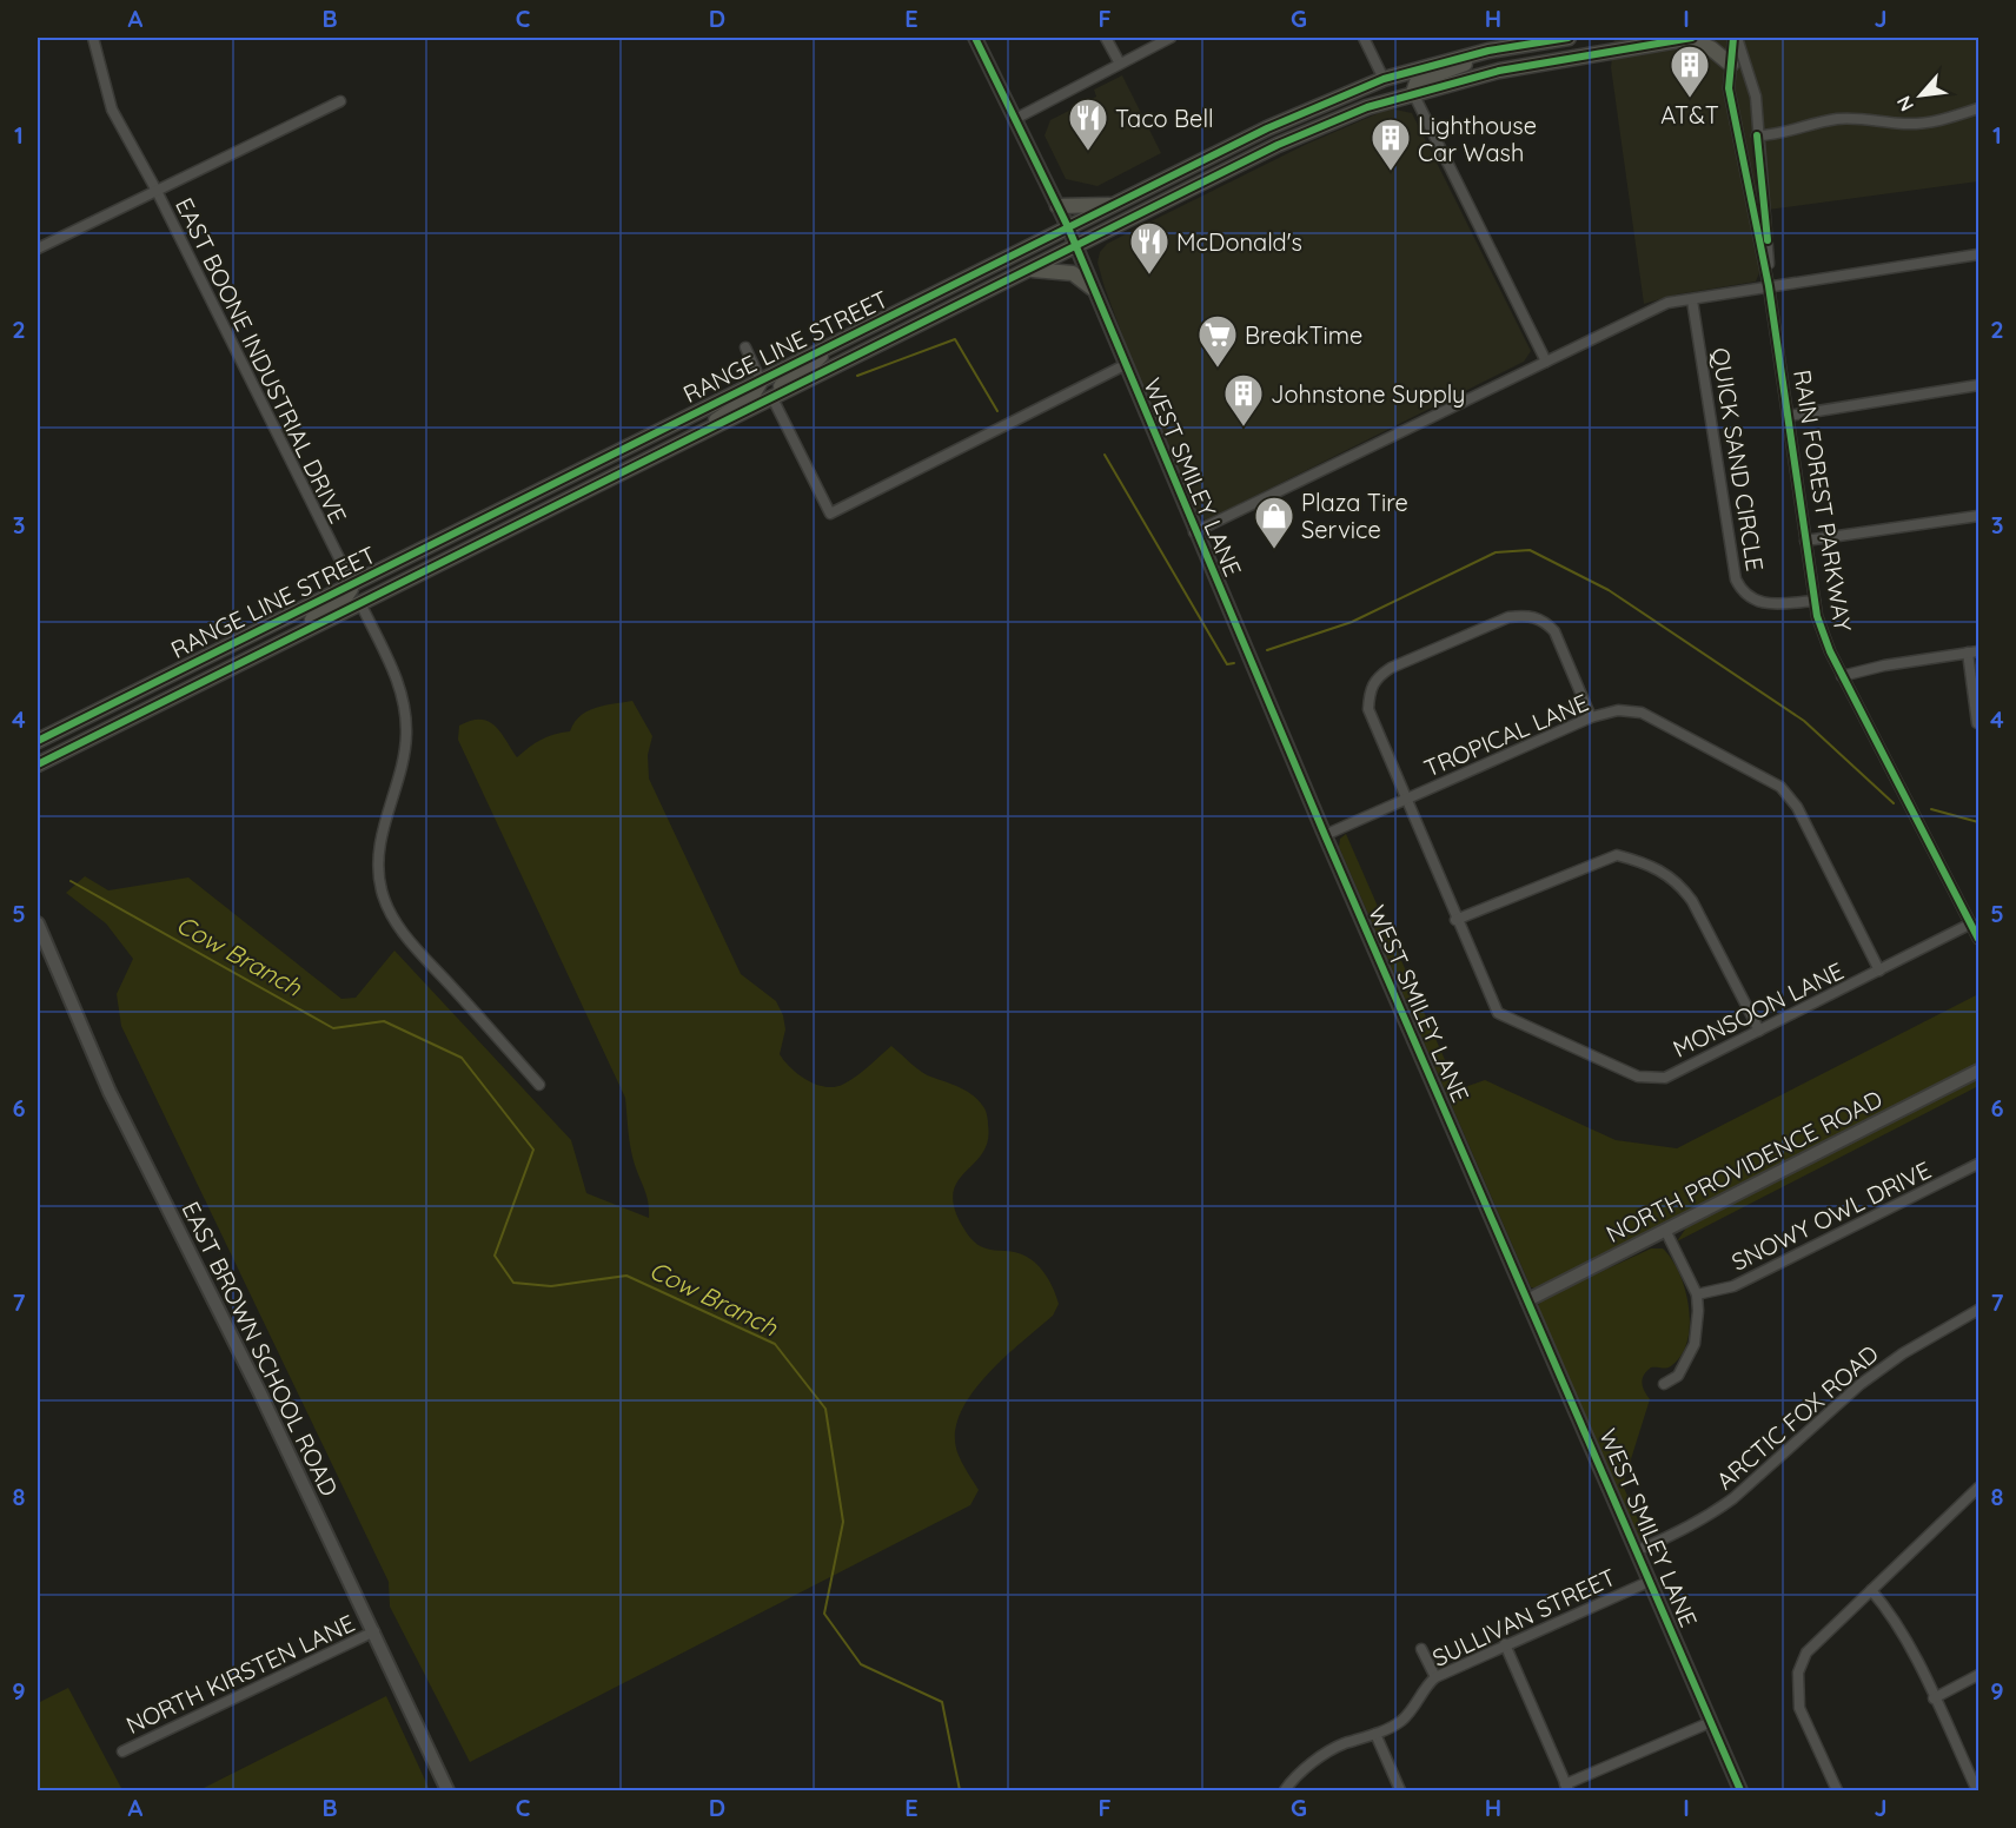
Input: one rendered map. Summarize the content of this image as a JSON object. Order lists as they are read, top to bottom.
{
  "streets": {
    "main road": ["RANGE LINE STREET"],
    "street": [
      "EAST BOONE INDUSTRIAL DRIVE",
      "QUICK SAND CIRCLE",
      "WEST SMILEY LANE",
      "RAIN FOREST PARKWAY",
      "TROPICAL LANE",
      "MONSOON LANE",
      "NORTH PROVIDENCE ROAD",
      "SNOWY OWL DRIVE",
      "EAST BROWN SCHOOL ROAD",
      "ARCTIC FOX ROAD",
      "SULLIVAN STREET",
      "NORTH KIRSTEN LANE"
    ]
  },
  "crossings": [
    ["RANGE LINE STREET", "EAST BOONE INDUSTRIAL DRIVE"],
    ["RANGE LINE STREET", "WEST SMILEY LANE"],
    ["QUICK SAND CIRCLE", "RAIN FOREST PARKWAY"],
    ["WEST SMILEY LANE", "TROPICAL LANE"],
    ["WEST SMILEY LANE", "NORTH PROVIDENCE ROAD"],
    ["WEST SMILEY LANE", "ARCTIC FOX ROAD"],
    ["WEST SMILEY LANE", "SULLIVAN STREET"],
    ["RAIN FOREST PARKWAY", "MONSOON LANE"],
    ["TROPICAL LANE", "MONSOON LANE"],
    ["EAST BROWN SCHOOL ROAD", "NORTH KIRSTEN LANE"]
  ],
  "water": ["Cow Branch"],
  "places": {
    "building": ["AT&T", "Lighthouse Car Wash", "Johnstone Supply"],
    "restaurant": ["Taco Bell", "McDonald's"],
    "supermarket": ["BreakTime"],
    "shop": ["Plaza Tire Service"]
  },
  "north": "bottom left",
  "grid": {
    "columns": [
      "A",
      "B",
      "C",
      "D",
      "E",
      "F",
      "G",
      "H",
      "I",
      "J"
    ],
    "rows": [
      "1",
      "2",
      "3",
      "4",
      "5",
      "6",
      "7",
      "8",
      "9"
    ]
  }
}
